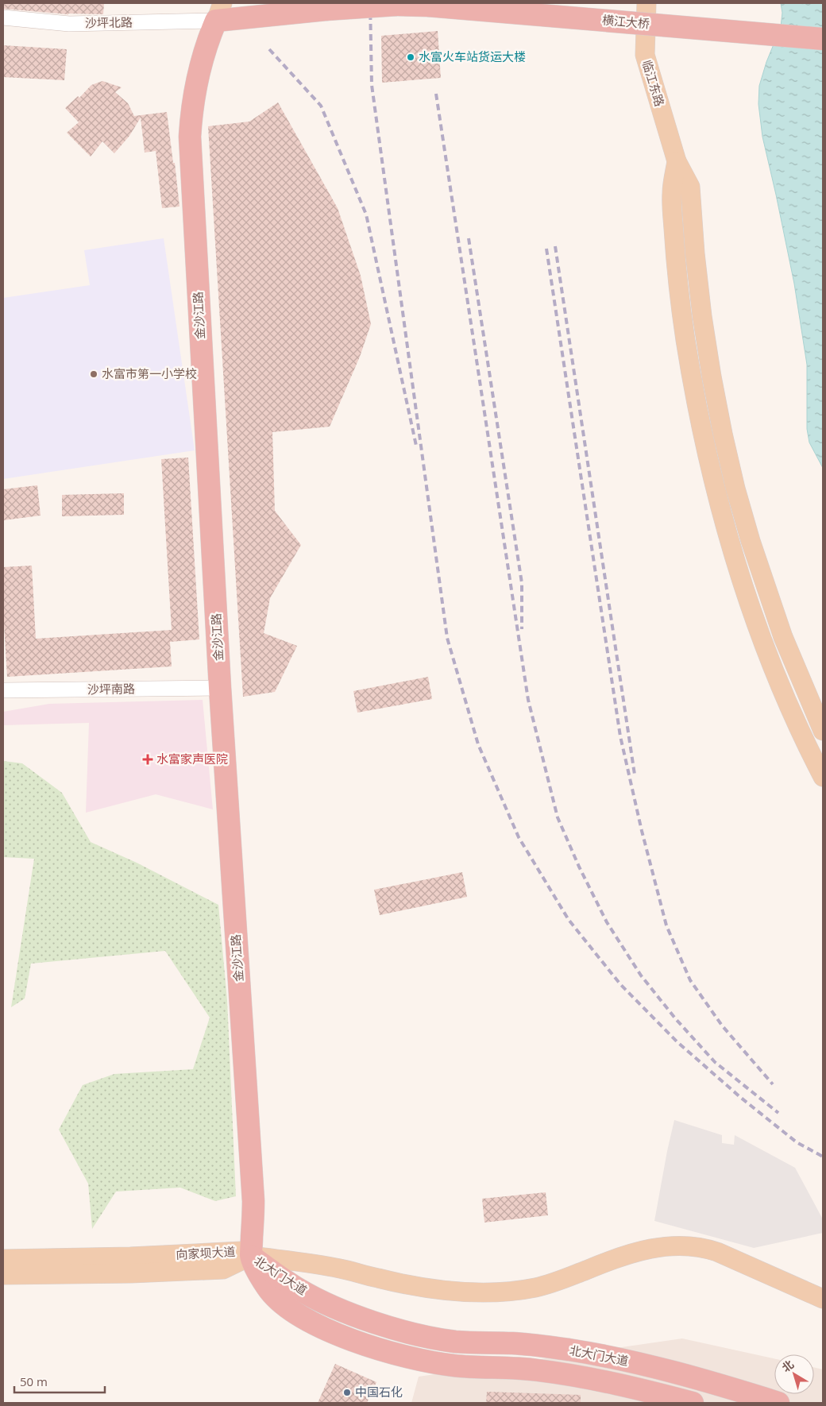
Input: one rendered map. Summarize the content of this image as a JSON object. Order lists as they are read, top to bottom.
{
  "streets": {
    "highway": ["横江大桥", "金沙江路", "北大门大道"],
    "main road": ["临江东路", "向家坝大道"],
    "street": ["沙坪北路", "沙坪南路"]
  },
  "crossings": [
    ["横江大桥", "沙坪北路"],
    ["横江大桥", "金沙江路"],
    ["沙坪北路", "金沙江路"],
    ["金沙江路", "沙坪南路"],
    ["金沙江路", "向家坝大道"],
    ["金沙江路", "北大门大道"],
    ["向家坝大道", "北大门大道"]
  ],
  "places": {
    "other": ["水富火车站货运大楼", "水富市第一小学校", "中国石化"],
    "health": ["水富家声医院"]
  },
  "scale_bar": "50 m",
  "north": "top left"
}
